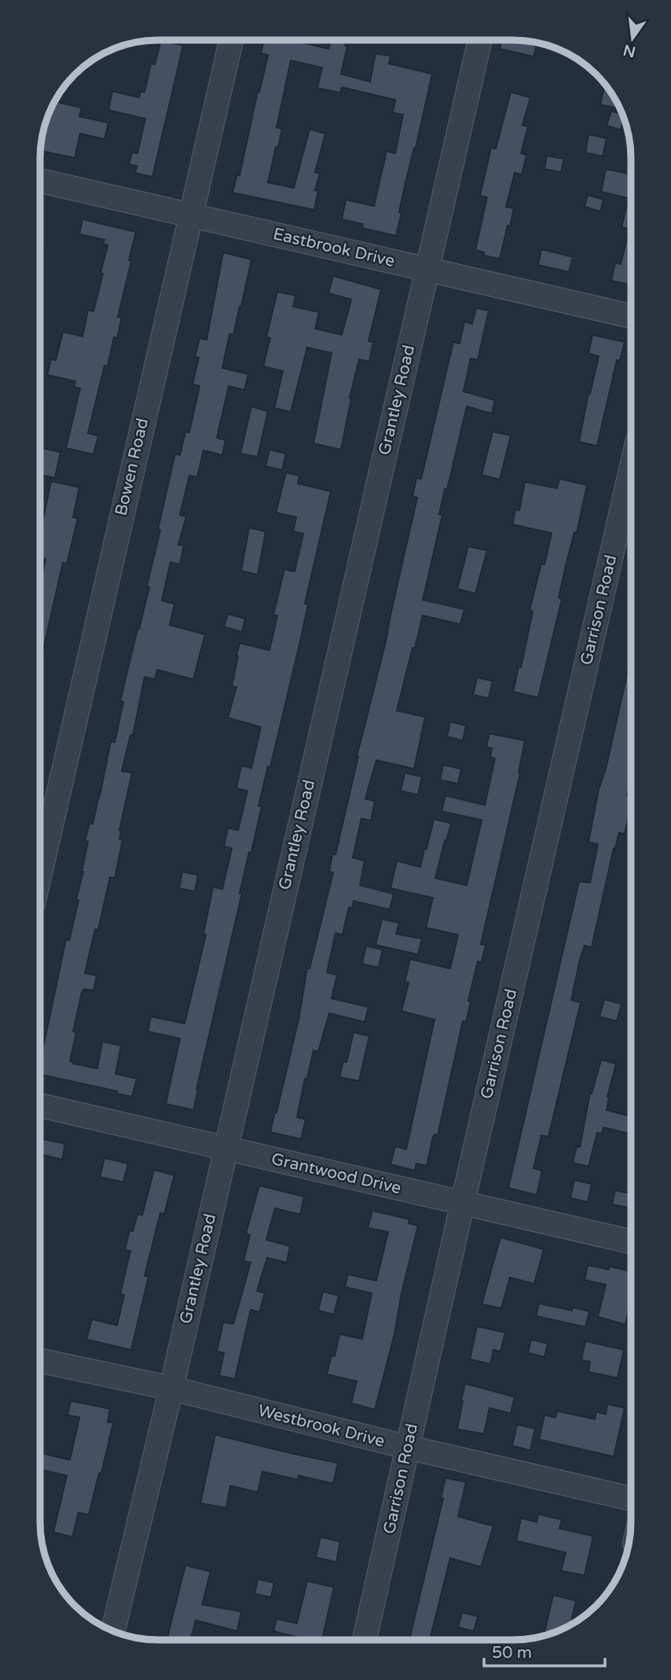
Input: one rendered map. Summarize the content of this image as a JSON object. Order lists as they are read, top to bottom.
{
  "streets": {
    "street": [
      "Eastbrook Drive",
      "Grantley Road",
      "Bowen Road",
      "Garrison Road",
      "Grantwood Drive",
      "Westbrook Drive"
    ]
  },
  "crossings": [
    ["Eastbrook Drive", "Grantley Road"],
    ["Eastbrook Drive", "Bowen Road"],
    ["Grantley Road", "Grantwood Drive"],
    ["Grantley Road", "Westbrook Drive"],
    ["Garrison Road", "Grantwood Drive"],
    ["Garrison Road", "Westbrook Drive"]
  ],
  "scale_bar": "50 m",
  "north": "bottom"
}
